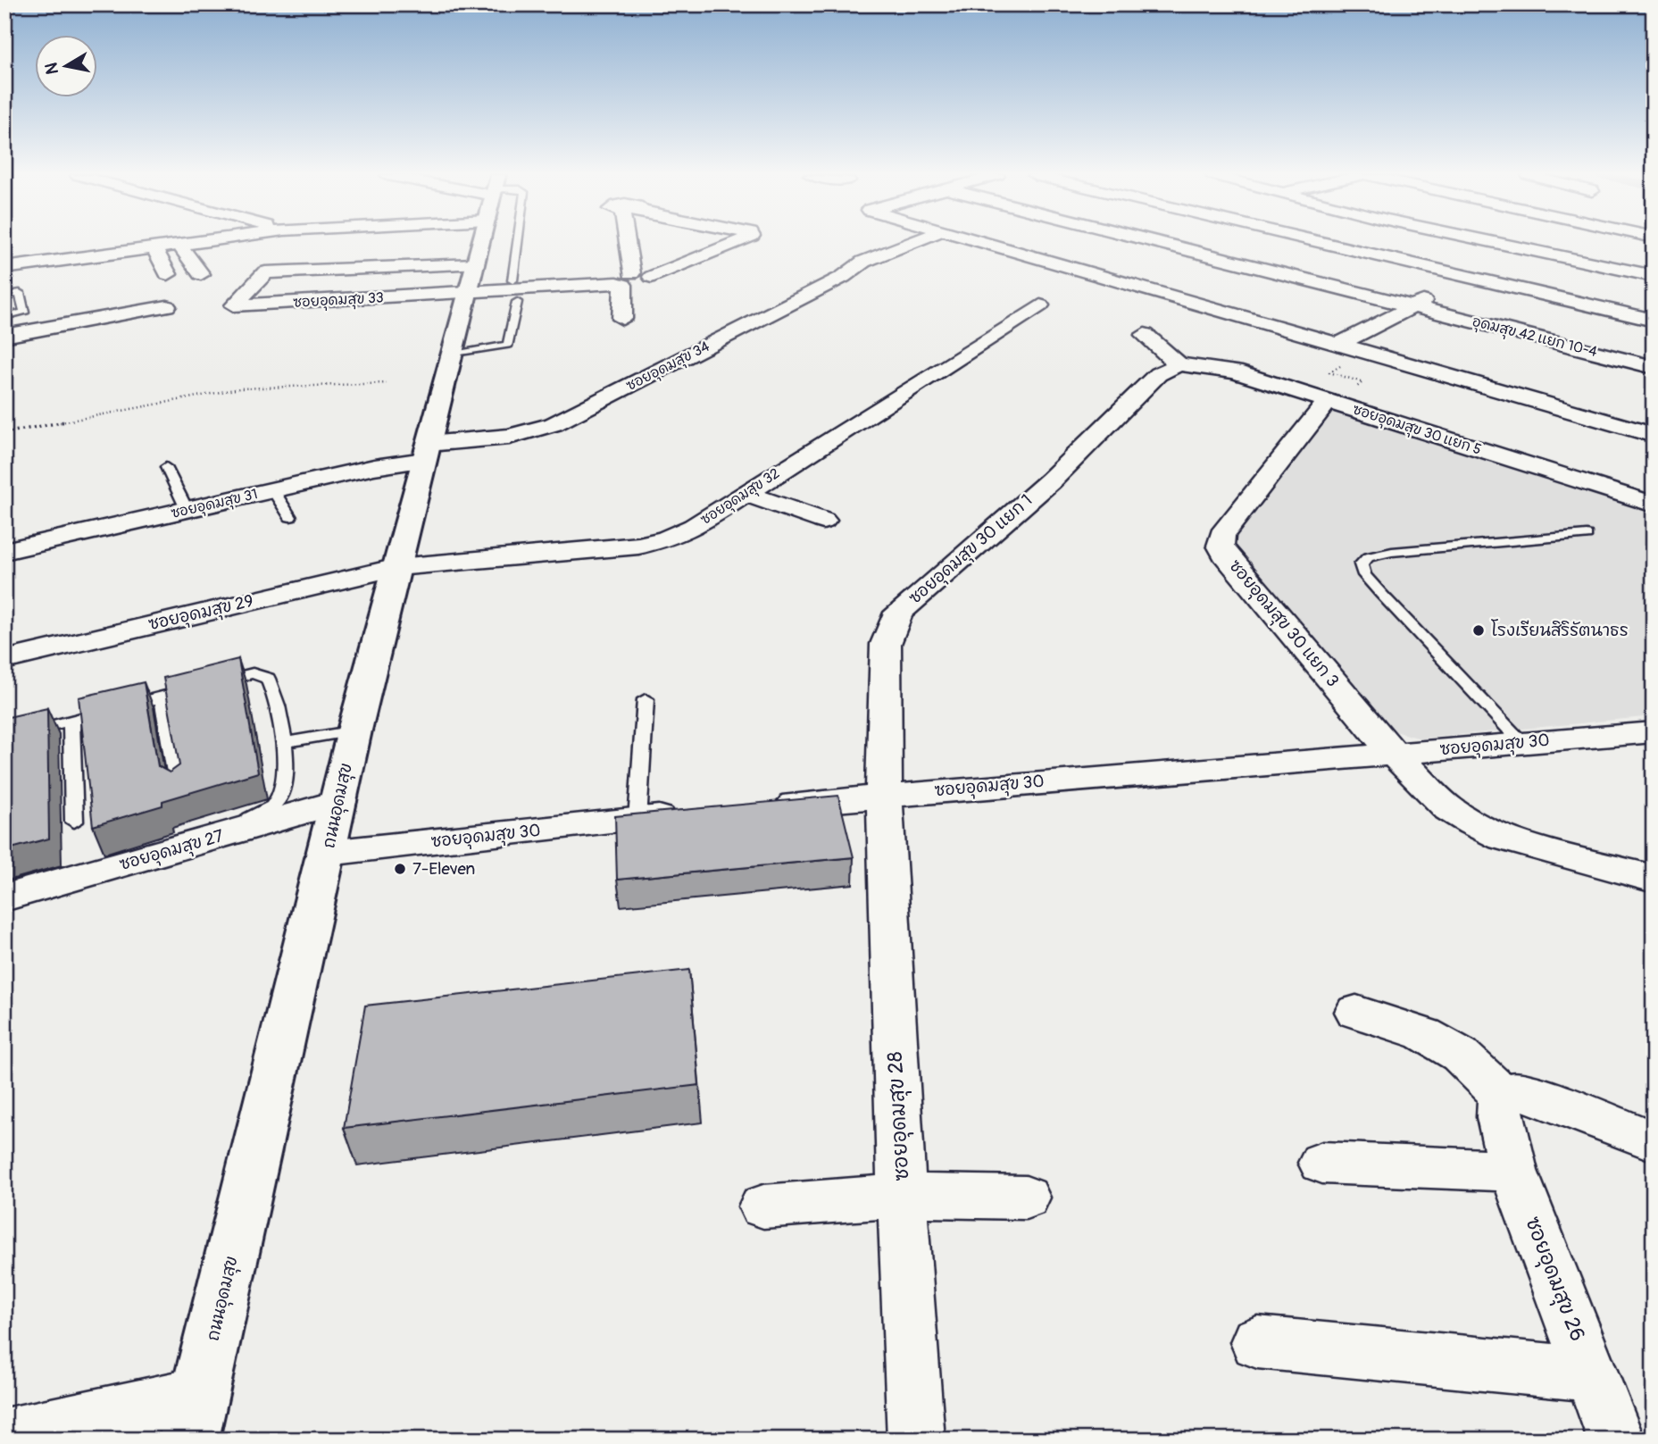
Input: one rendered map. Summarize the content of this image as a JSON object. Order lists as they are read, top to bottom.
{
  "streets": {
    "main road": ["ถนนอุดมสุข"],
    "street": [
      "ซอยอุดมสุข 33",
      "อุดมสุข 42 แยก 10-4",
      "ซอยอุดมสุข 34",
      "ซอยอุดมสุข 30 แยก 5",
      "ซอยอุดมสุข 32",
      "ซอยอุดมสุข 31",
      "ซอยอุดมสุข 30 แยก 1",
      "ซอยอุดมสุข 29",
      "ซอยอุดมสุข 30 แยก 3",
      "ซอยอุดมสุข 30",
      "ซอยอุดมสุข 27",
      "ซอยอุดมสุข 28",
      "ซอยอุดมสุข 26"
    ]
  },
  "crossings": [
    ["ซอยอุดมสุข 33", "ถนนอุดมสุข"],
    ["ซอยอุดมสุข 34", "ซอยอุดมสุข 31"],
    ["ซอยอุดมสุข 34", "ถนนอุดมสุข"],
    ["ซอยอุดมสุข 30 แยก 5", "ซอยอุดมสุข 30 แยก 1"],
    ["ซอยอุดมสุข 30 แยก 5", "ซอยอุดมสุข 30 แยก 3"],
    ["ซอยอุดมสุข 32", "ซอยอุดมสุข 29"],
    ["ซอยอุดมสุข 32", "ถนนอุดมสุข"],
    ["ซอยอุดมสุข 31", "ถนนอุดมสุข"],
    ["ซอยอุดมสุข 30 แยก 1", "ซอยอุดมสุข 30"],
    ["ซอยอุดมสุข 30 แยก 1", "ซอยอุดมสุข 28"],
    ["ซอยอุดมสุข 29", "ถนนอุดมสุข"],
    ["ซอยอุดมสุข 30 แยก 3", "ซอยอุดมสุข 30"],
    ["ซอยอุดมสุข 30", "ถนนอุดมสุข"],
    ["ซอยอุดมสุข 30", "ซอยอุดมสุข 28"],
    ["ถนนอุดมสุข", "ซอยอุดมสุข 27"]
  ],
  "places": ["โรงเรียนสิริรัตนาธร", "7-Eleven"],
  "north": "left"
}
